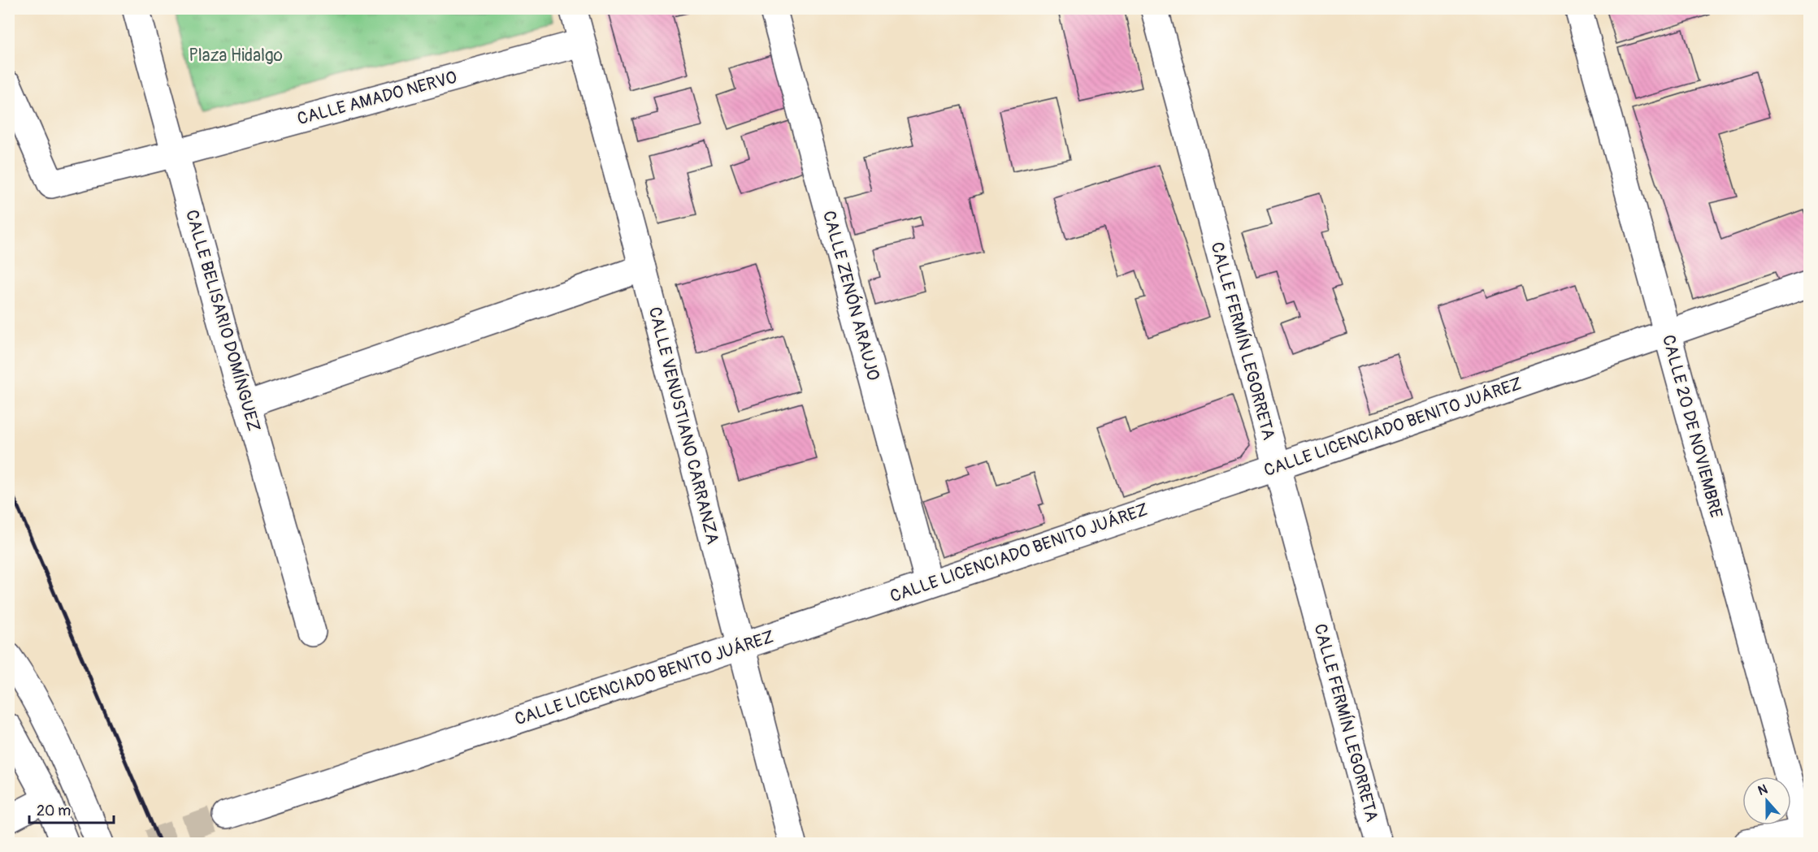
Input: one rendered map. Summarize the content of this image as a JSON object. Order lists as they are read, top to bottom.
{
  "streets": {
    "street": [
      "CALLE AMADO NERVO",
      "CALLE ZENÓN ARAUJO",
      "CALLE BELISARIO DOMÍNGUEZ",
      "CALLE FERMÍN LEGORRETA",
      "CALLE VENUSTIANO CARRANZA",
      "CALLE 20 DE NOVIEMBRE",
      "CALLE LICENCIADO BENITO JUÁREZ"
    ]
  },
  "crossings": [
    ["CALLE AMADO NERVO", "CALLE BELISARIO DOMÍNGUEZ"],
    ["CALLE AMADO NERVO", "CALLE VENUSTIANO CARRANZA"],
    ["CALLE ZENÓN ARAUJO", "CALLE LICENCIADO BENITO JUÁREZ"],
    ["CALLE FERMÍN LEGORRETA", "CALLE LICENCIADO BENITO JUÁREZ"],
    ["CALLE VENUSTIANO CARRANZA", "CALLE LICENCIADO BENITO JUÁREZ"],
    ["CALLE 20 DE NOVIEMBRE", "CALLE LICENCIADO BENITO JUÁREZ"]
  ],
  "parks": ["Plaza Hidalgo"],
  "scale_bar": "20 m",
  "north": "top"
}
